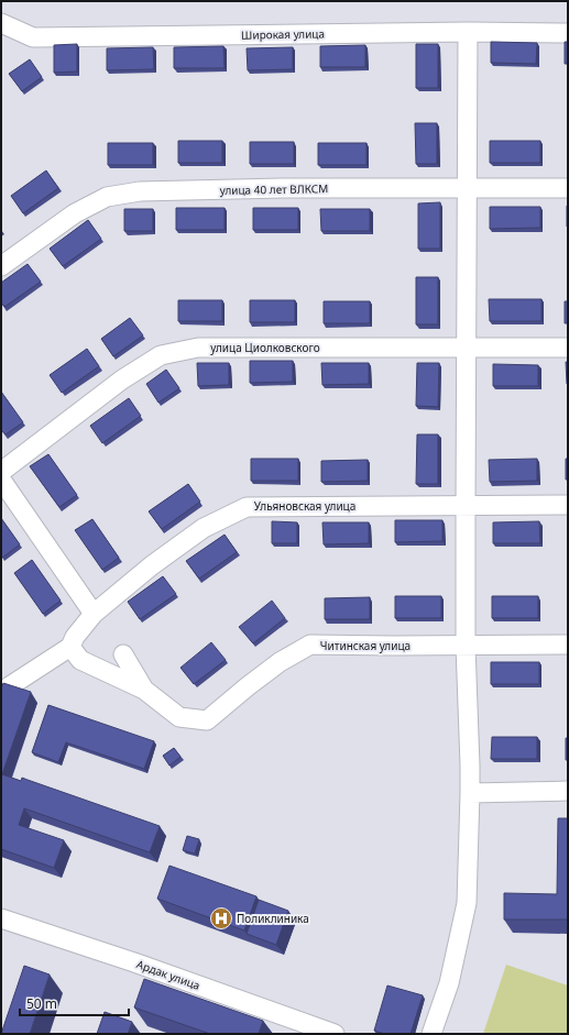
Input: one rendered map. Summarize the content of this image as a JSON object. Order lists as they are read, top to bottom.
{
  "streets": {
    "street": [
      "Широкая улица",
      "улица 40 лет ВЛКСМ",
      "улица Циолковского",
      "Ульяновская улица",
      "Читинская улица",
      "Ардак улица"
    ]
  },
  "places": {
    "hospital": ["Поликлиника"]
  },
  "scale_bar": "50 m"
}
